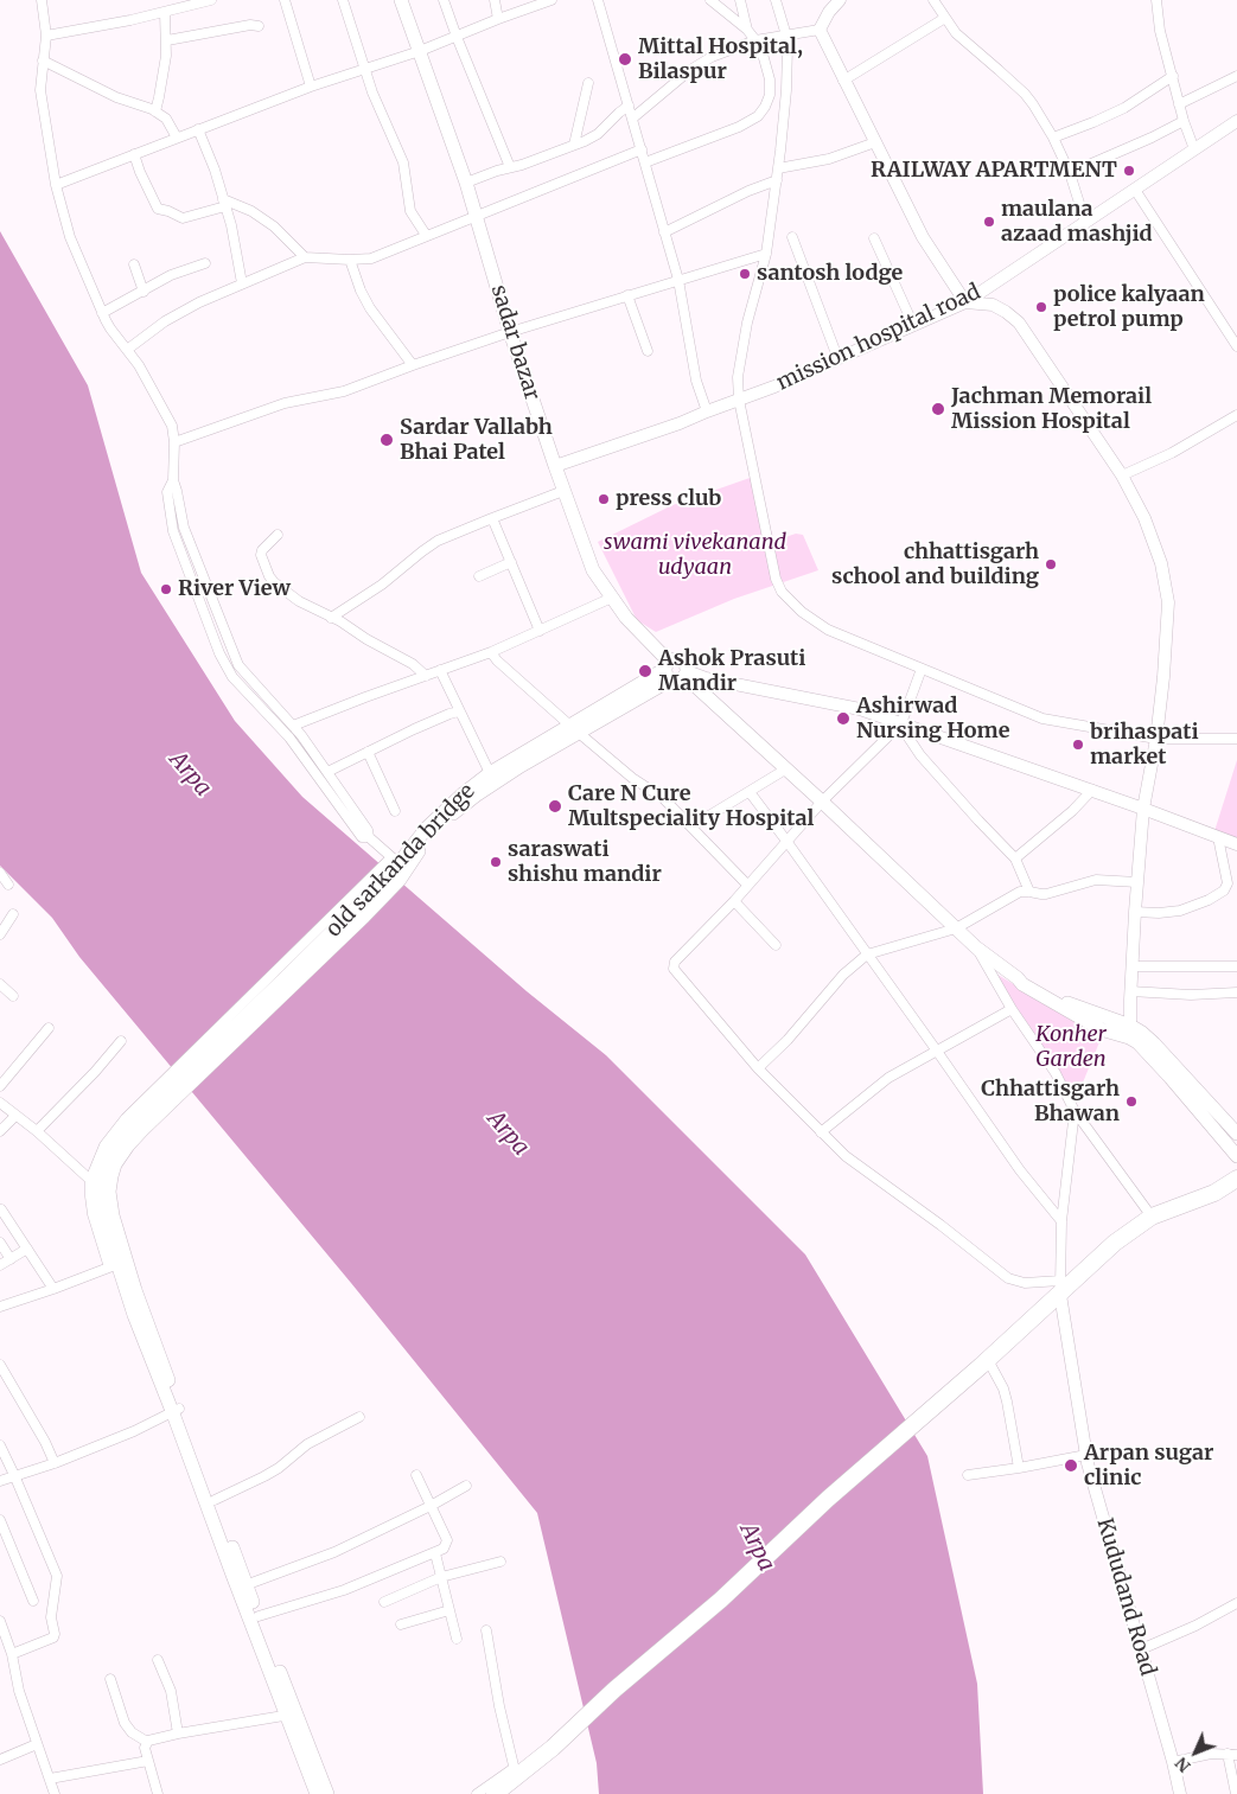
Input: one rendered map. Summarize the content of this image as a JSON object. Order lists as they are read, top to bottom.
{
  "streets": {
    "main road": ["sadar bazar", "old sarkanda bridge"],
    "street": ["mission hospital road", "Kududand Road"]
  },
  "crossings": [
    ["mission hospital road", "sadar bazar"],
    ["sadar bazar", "old sarkanda bridge"]
  ],
  "water": ["Arpa"],
  "parks": ["swami vivekanand udyaan", "Konher Garden"],
  "places": [
    "Mittal Hospital, Bilaspur",
    "RAILWAY APARTMENT",
    "maulana azaad mashjid",
    "santosh lodge",
    "police kalyaan petrol pump",
    "Jachman Memorail Mission Hospital",
    "Sardar Vallabh Bhai Patel",
    "press club",
    "chhattisgarh school and building",
    "River View",
    "Ashok Prasuti Mandir",
    "Ashirwad Nursing Home",
    "brihaspati market",
    "Care N Cure Multspeciality Hospital",
    "saraswati shishu mandir",
    "Chhattisgarh Bhawan",
    "Arpan sugar clinic"
  ],
  "north": "bottom left"
}
